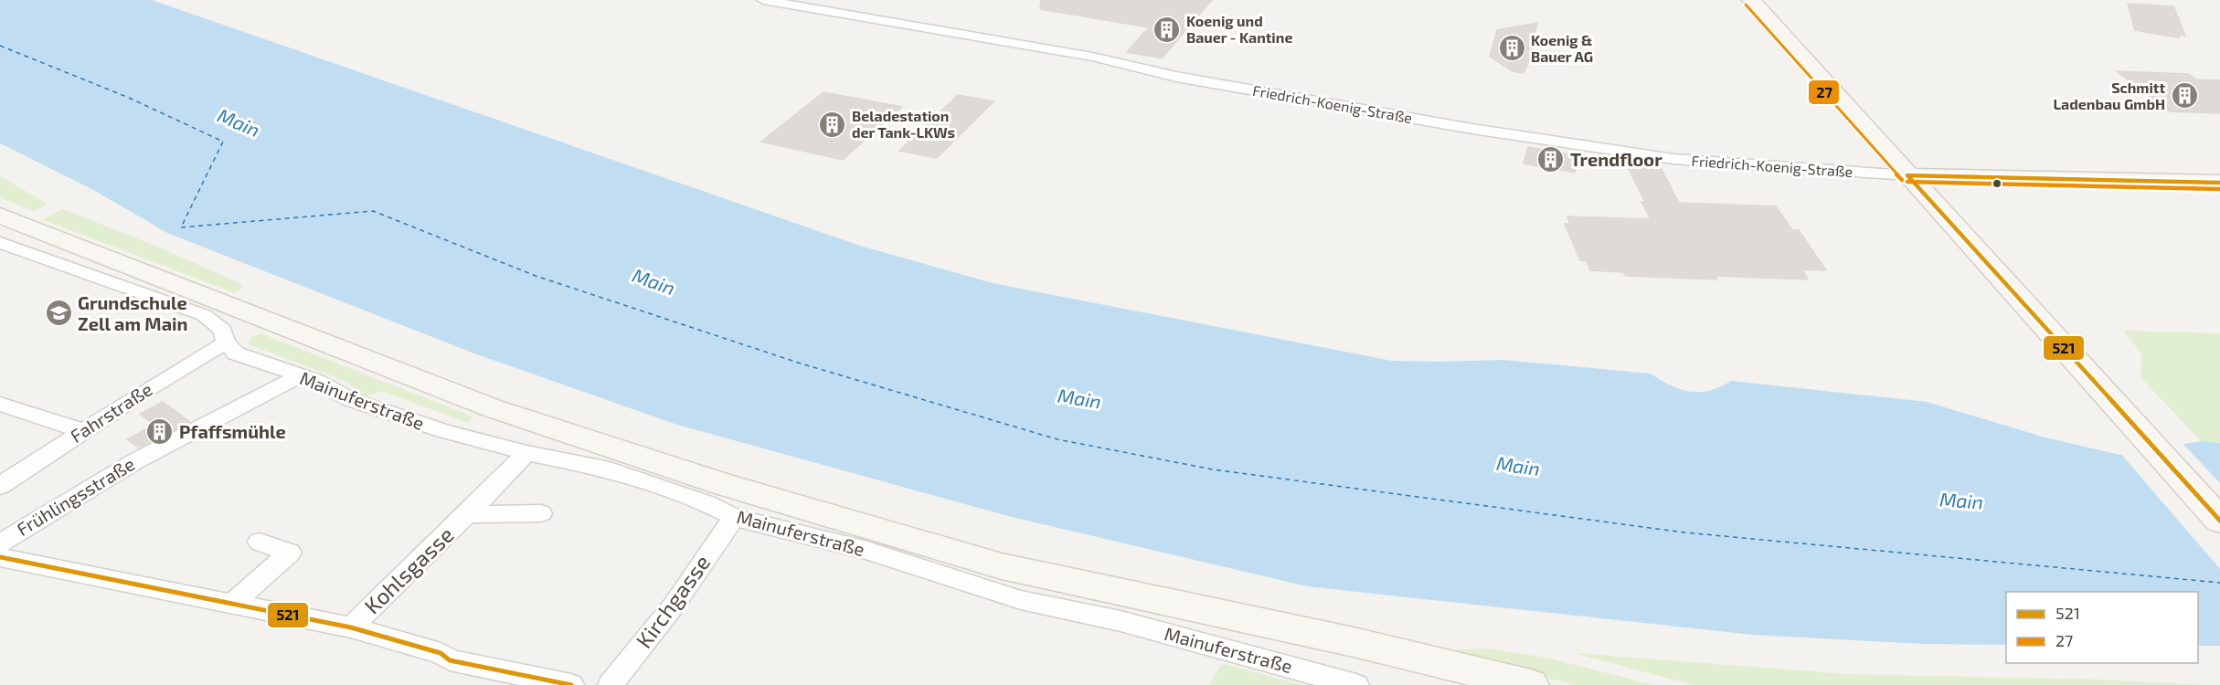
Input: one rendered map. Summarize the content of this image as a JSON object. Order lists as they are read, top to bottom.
{
  "streets": {
    "street": [
      "Friedrich-Koenig-Straße",
      "Mainuferstraße",
      "Fahrstraße",
      "Frühlingsstraße",
      "Kohlsgasse",
      "Kirchgasse"
    ]
  },
  "crossings": [
    ["Mainuferstraße", "Fahrstraße"],
    ["Mainuferstraße", "Frühlingsstraße"],
    ["Mainuferstraße", "Kohlsgasse"],
    ["Mainuferstraße", "Kirchgasse"]
  ],
  "water": ["Main"],
  "places": {
    "building": [
      "Koenig und Bauer - Kantine",
      "Koenig & Bauer AG",
      "Schmitt Ladenbau GmbH",
      "Beladestation der Tank-LKWs",
      "Trendfloor",
      "Pfaffsmühle"
    ],
    "school or university": ["Grundschule Zell am Main"]
  },
  "lines": ["transit line 27", "transit line 521"],
  "legend": ["521", "27"]
}
